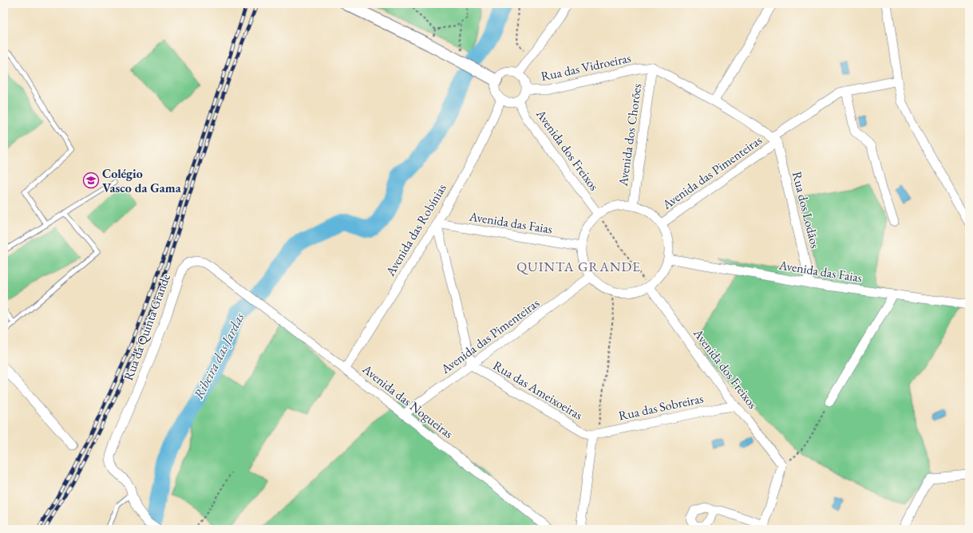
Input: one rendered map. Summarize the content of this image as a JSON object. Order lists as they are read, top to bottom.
{
  "streets": {
    "street": [
      "Rua das Vidroeiras",
      "Avenida dos Chorões",
      "Avenida dos Freixos",
      "Avenida das Pimenteiras",
      "Rua dos Lodãos",
      "Avenida das Faias",
      "Avenida das Robínias",
      "Rua da Quinta Grande",
      "Rua das Ameixoeiras",
      "Avenida das Nogueiras",
      "Rua das Sobreiras"
    ]
  },
  "crossings": [
    ["Rua das Vidroeiras", "Avenida dos Chorões"],
    ["Rua das Vidroeiras", "Avenida dos Freixos"],
    ["Rua das Vidroeiras", "Avenida das Robínias"],
    ["Avenida dos Freixos", "Avenida das Robínias"],
    ["Avenida dos Freixos", "Rua das Sobreiras"],
    ["Avenida das Pimenteiras", "Rua dos Lodãos"],
    ["Avenida das Pimenteiras", "Rua das Ameixoeiras"],
    ["Avenida das Pimenteiras", "Avenida das Nogueiras"],
    ["Rua dos Lodãos", "Avenida das Faias"],
    ["Avenida das Faias", "Avenida das Robínias"],
    ["Avenida das Robínias", "Avenida das Nogueiras"],
    ["Rua da Quinta Grande", "Avenida das Nogueiras"],
    ["Rua das Ameixoeiras", "Rua das Sobreiras"]
  ],
  "districts": ["QUINTA GRANDE"],
  "water": ["Ribeira das Jardas"],
  "places": {
    "school or university": ["Colégio Vasco da Gama"]
  }
}
